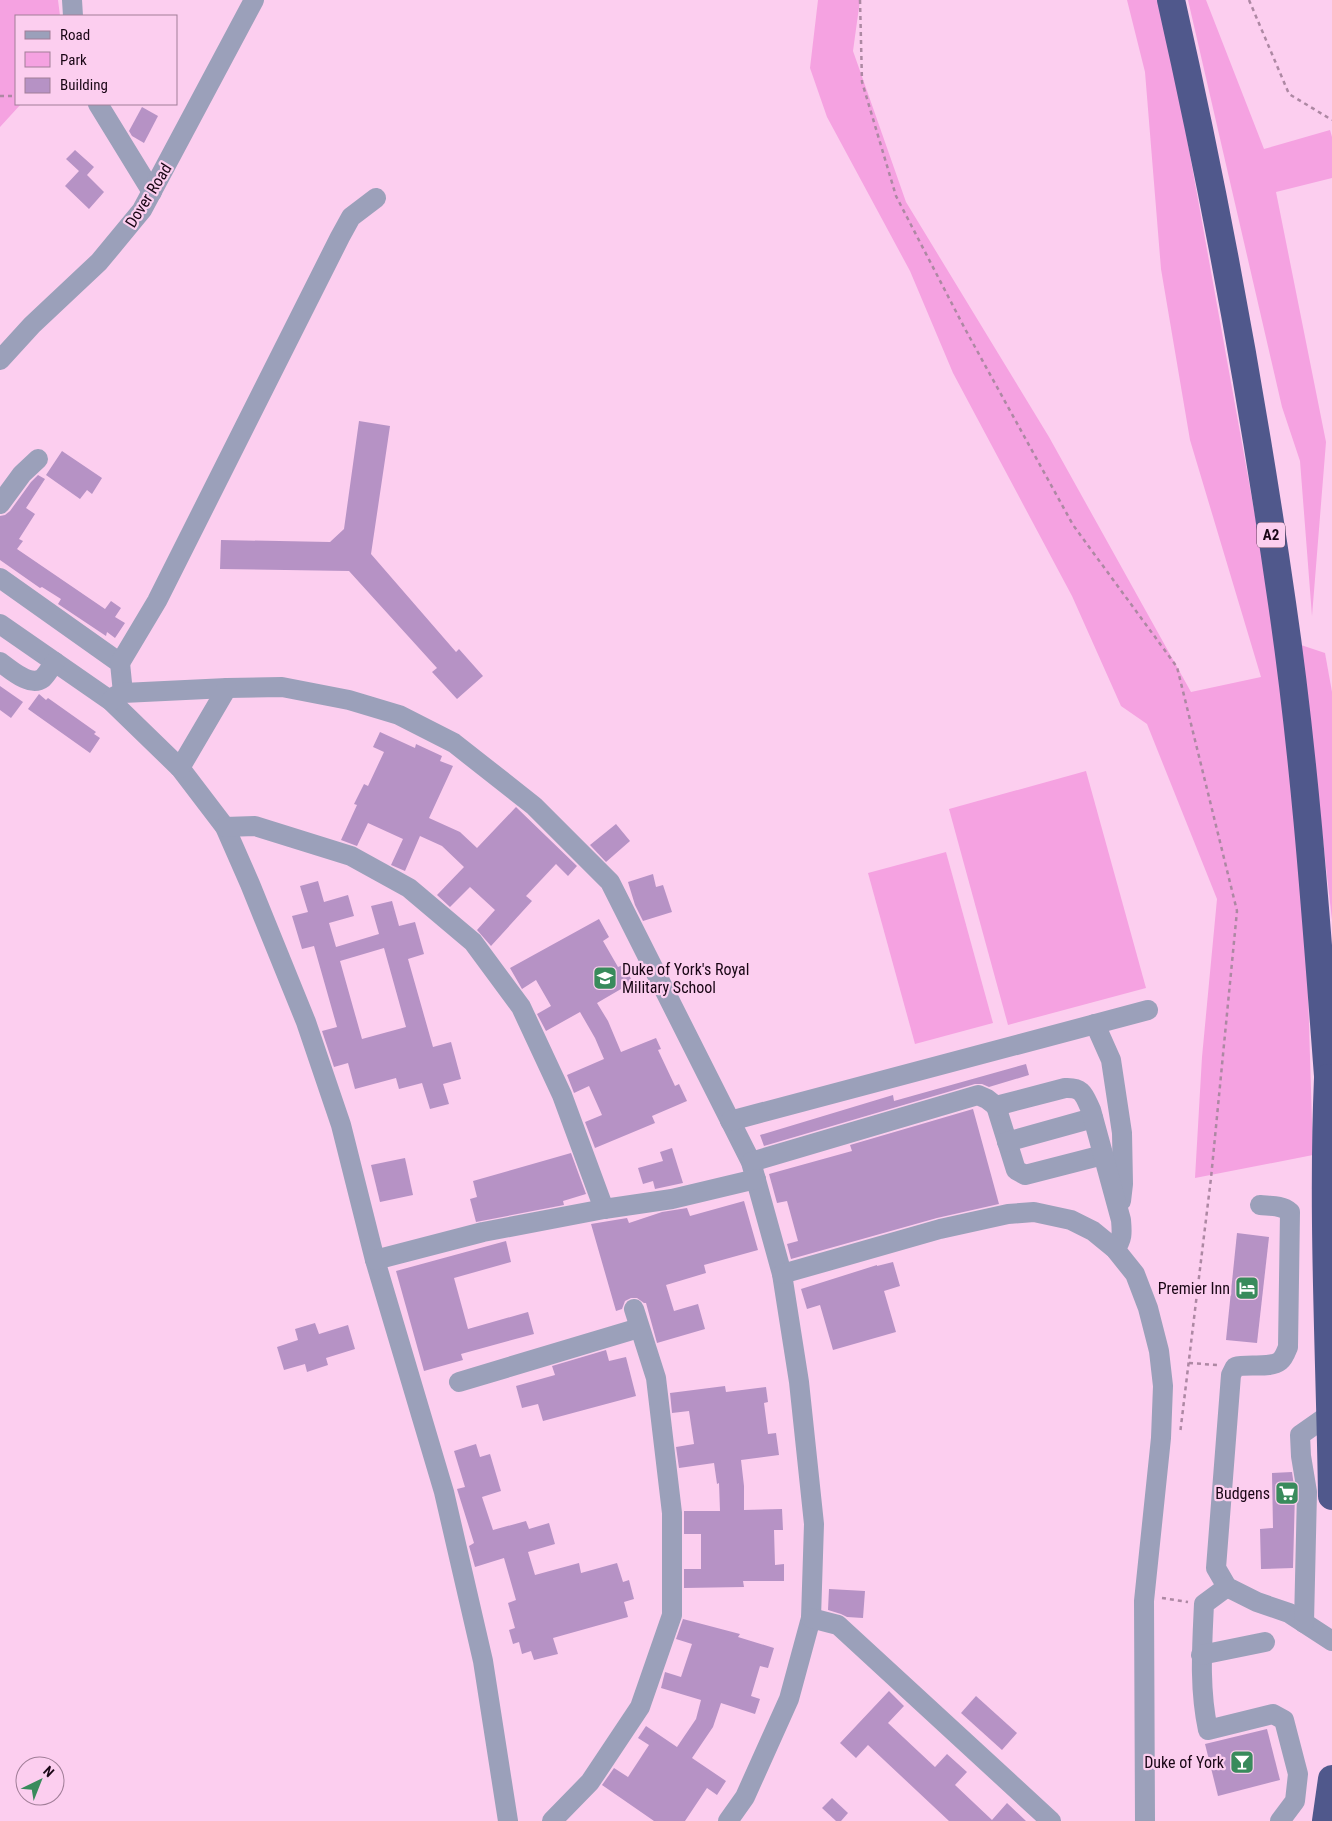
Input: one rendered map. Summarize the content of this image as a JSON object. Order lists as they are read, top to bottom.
{
  "streets": {
    "highway": ["A2"],
    "street": ["Dover Road"]
  },
  "places": {
    "school or university": ["Duke of York's Royal Military School"],
    "hotel": ["Premier Inn"],
    "supermarket": ["Budgens"],
    "bar": ["Duke of York"]
  },
  "legend": ["Road", "Park", "Building"],
  "north": "top right"
}
